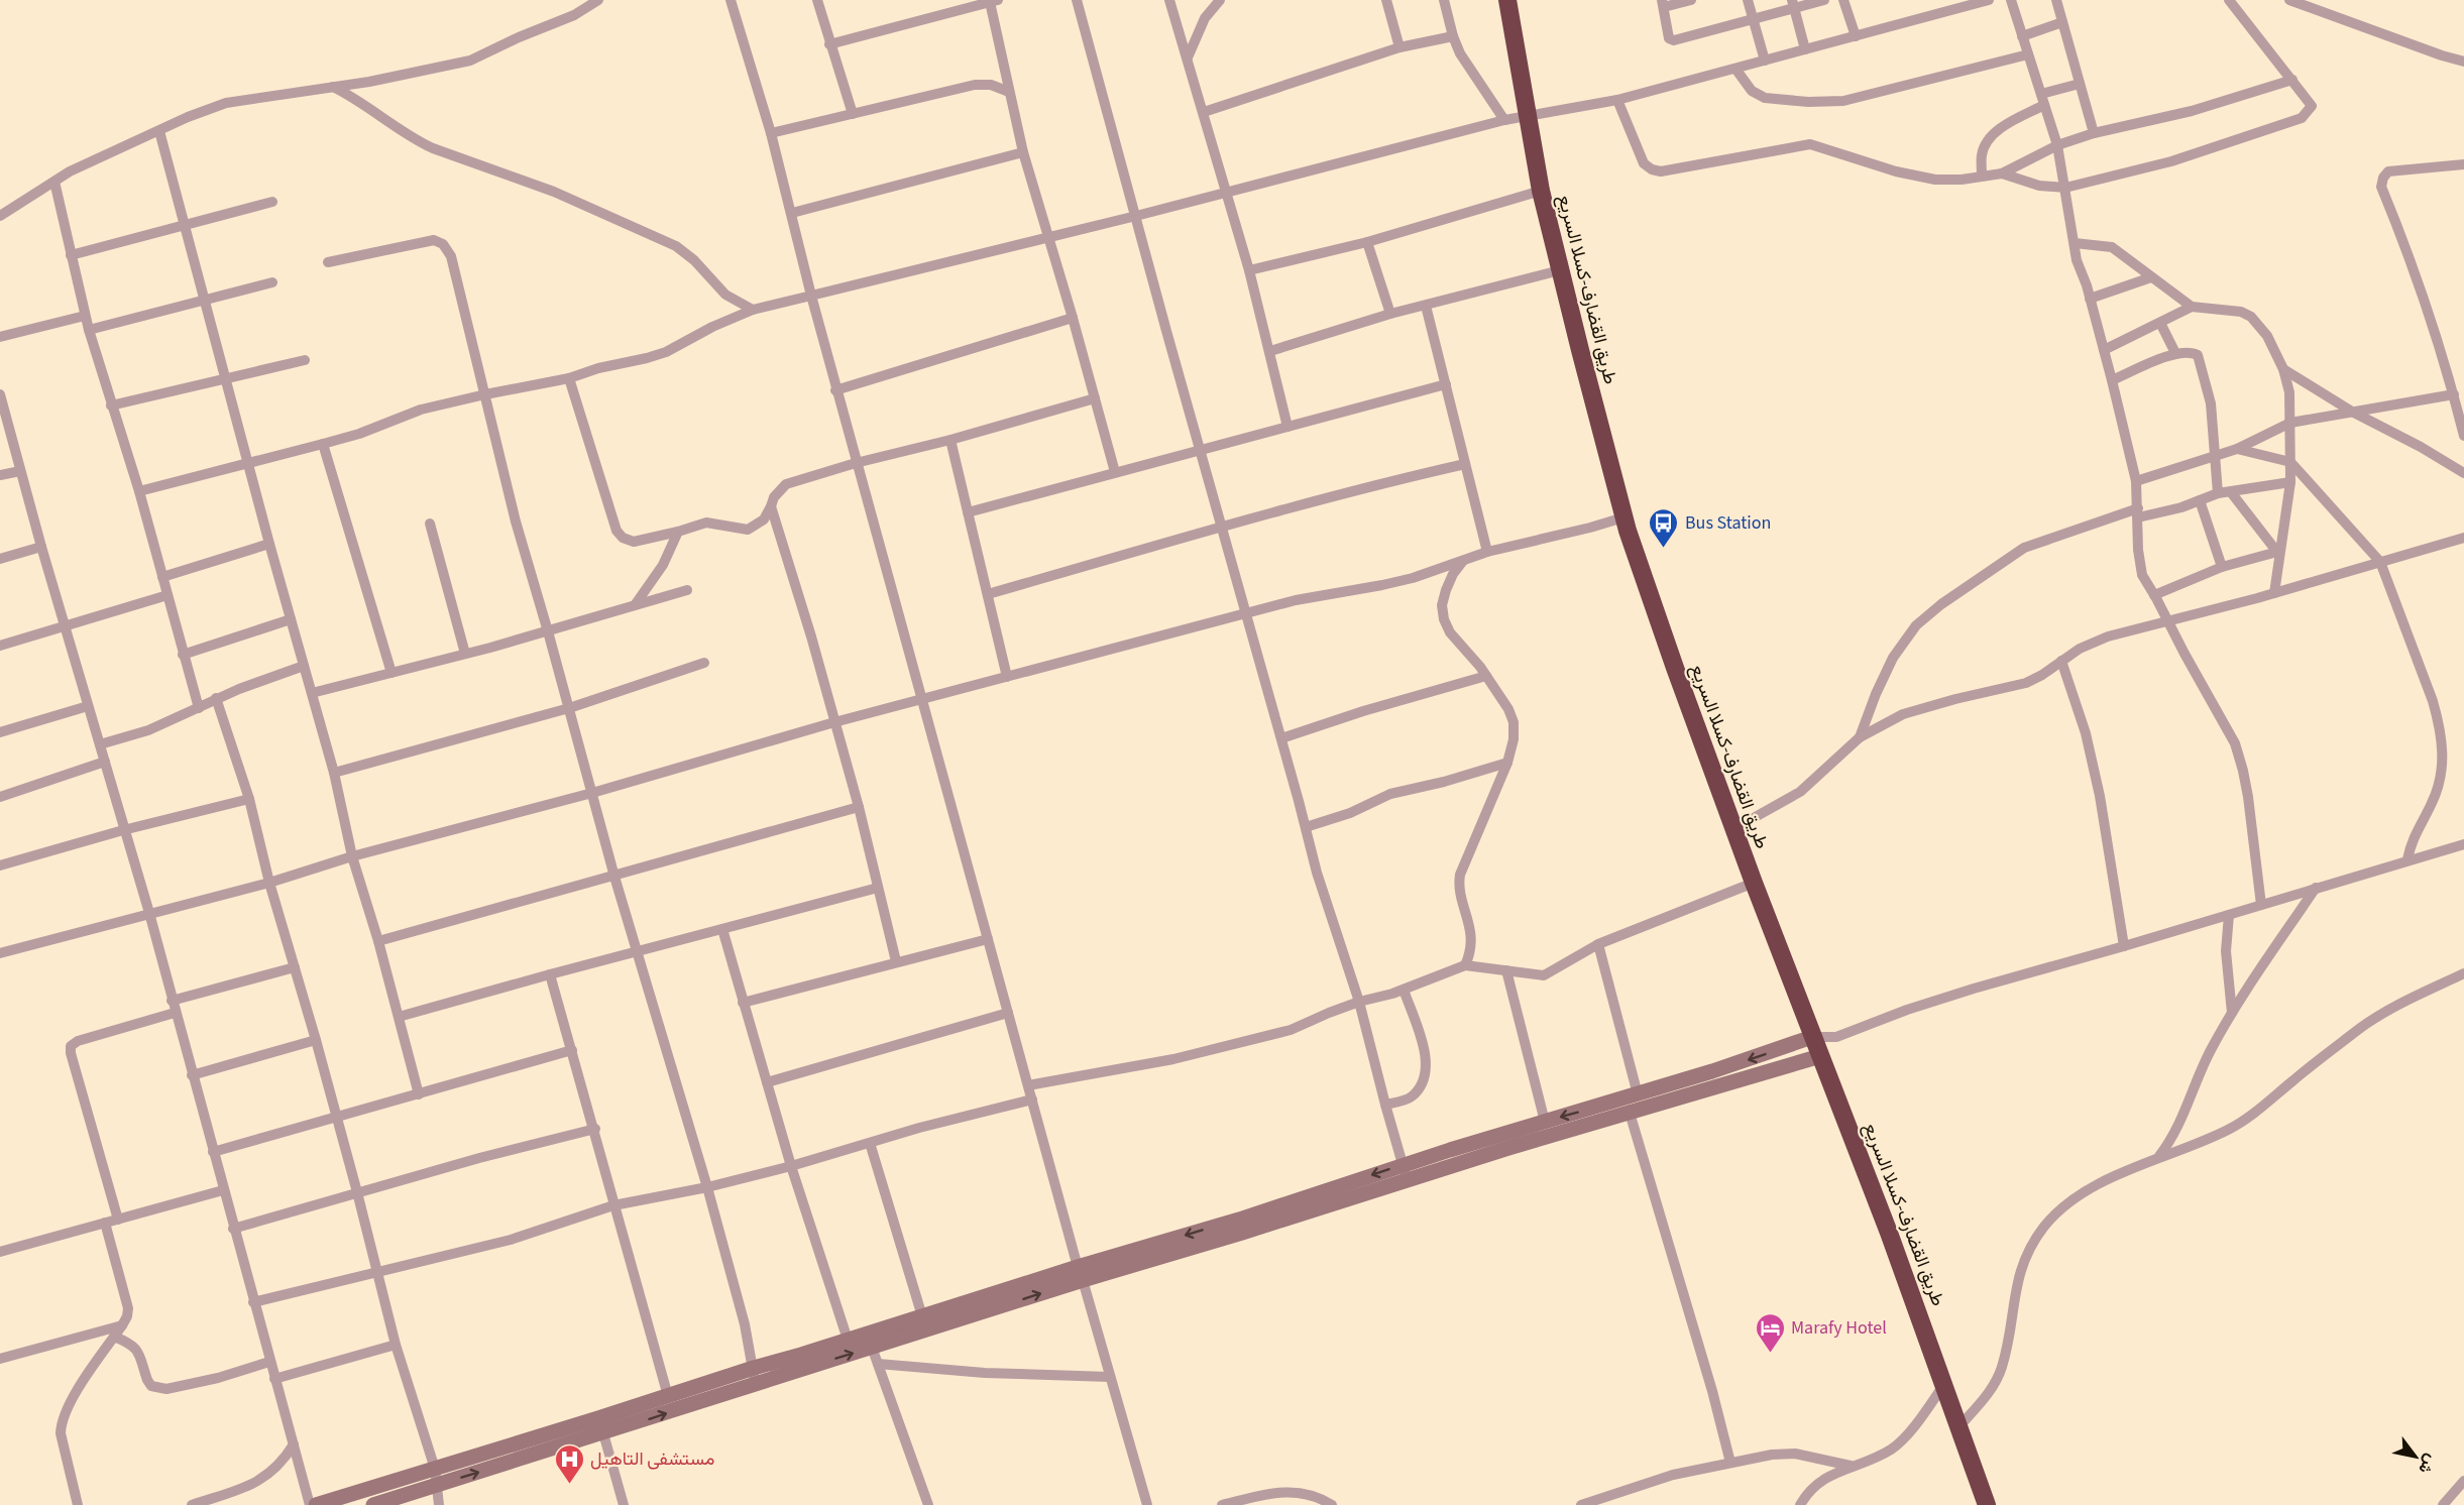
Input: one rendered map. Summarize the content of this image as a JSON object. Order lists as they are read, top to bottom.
{
  "streets": {
    "highway": ["طريق القضارف-كسلا السريع"]
  },
  "places": {
    "bus stop": ["Bus Station"],
    "hotel": ["Marafy Hotel"],
    "hospital": ["مستشفى التاهيل"]
  },
  "north": "bottom right"
}
